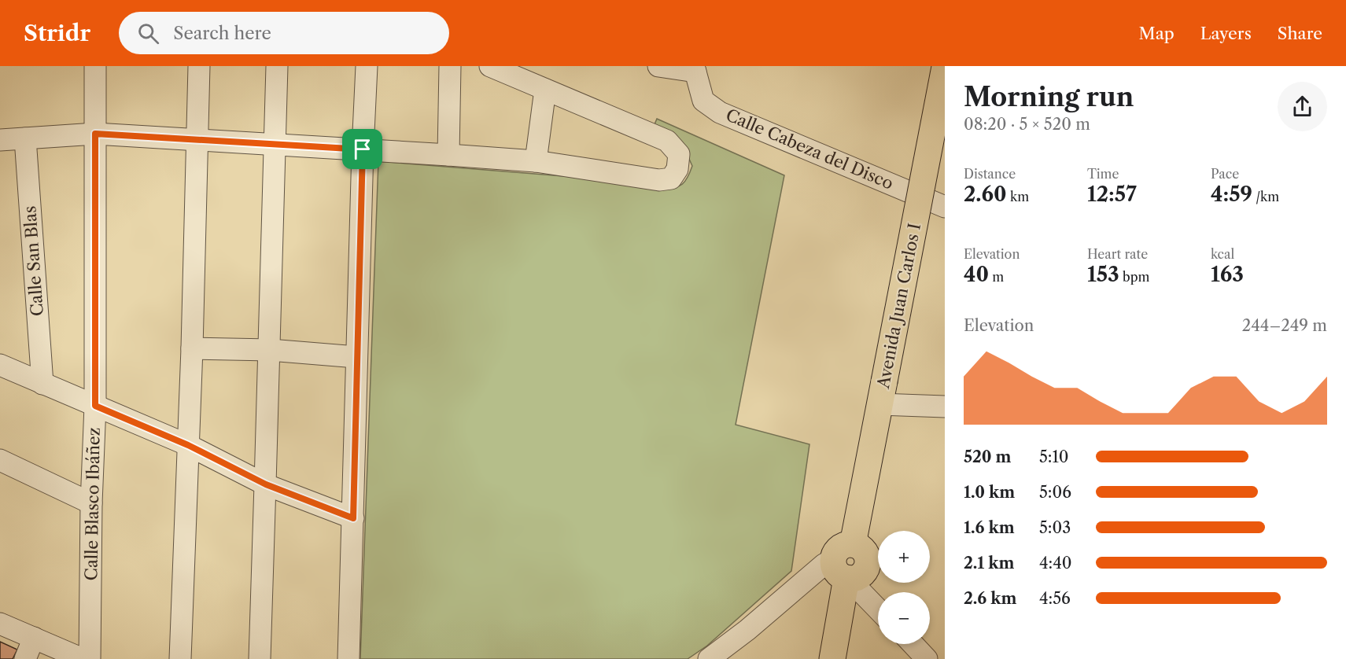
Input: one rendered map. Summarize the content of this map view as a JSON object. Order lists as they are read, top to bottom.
{
  "streets": {
    "main road": ["Avenida Juan Carlos I"],
    "street": ["Calle Cabeza del Disco", "Calle San Blas", "Calle Blasco Ibáñez"]
  },
  "page": {
    "header": "Stridr",
    "search": "Search here",
    "nav": ["Map", "Layers", "Share"],
    "heading": ["Morning run", "08:20 · 5 × 520 m"],
    "stats": [
      ["Distance", "2.60 km"],
      ["Time", "12:57"],
      ["Pace", "4:59 /km"],
      ["Elevation", "40 m"],
      ["Heart rate", "153 bpm"],
      ["kcal", "163"]
    ],
    "chart": ["Elevation", "244–249 m"],
    "list": [
      {
        "name": "520 m",
        "note": "5:10"
      },
      {
        "name": "1.0 km",
        "note": "5:06"
      },
      {
        "name": "1.6 km",
        "note": "5:03"
      },
      {
        "name": "2.1 km",
        "note": "4:40"
      },
      {
        "name": "2.6 km",
        "note": "4:56"
      }
    ],
    "map_buttons": ["+", "−"]
  }
}
